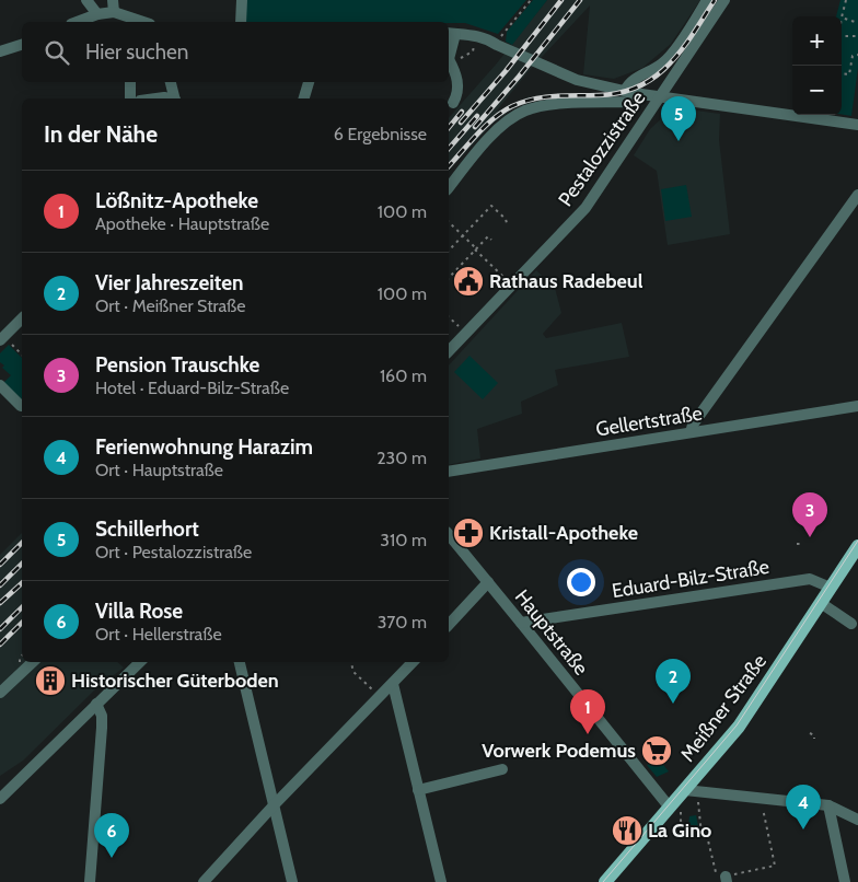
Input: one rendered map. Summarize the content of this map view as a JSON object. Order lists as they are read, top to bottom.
{
  "streets": {
    "main road": ["Meißner Straße"],
    "street": [
      "Pestalozzistraße",
      "Gellertstraße",
      "Eduard-Bilz-Straße",
      "Hauptstraße"
    ]
  },
  "crossings": [
    ["Eduard-Bilz-Straße", "Hauptstraße"],
    ["Eduard-Bilz-Straße", "Meißner Straße"],
    ["Hauptstraße", "Meißner Straße"]
  ],
  "places": {
    "public building": ["Rathaus Radebeul"],
    "pharmacy": ["Kristall-Apotheke"],
    "building": ["Historischer Güterboden"],
    "supermarket": ["Vorwerk Podemus"],
    "restaurant": ["La Gino"]
  },
  "page": {
    "map_buttons": ["+", "−"],
    "search": "Hier suchen",
    "pins": [
      "5",
      "3",
      "2",
      "1",
      "4",
      "6"
    ],
    "heading": ["In der Nähe", "6 Ergebnisse"],
    "list": [
      {
        "mark": "1",
        "name": "Lößnitz-Apotheke",
        "note": "Apotheke · Hauptstraße",
        "value": "100 m"
      },
      {
        "mark": "2",
        "name": "Vier Jahreszeiten",
        "note": "Ort · Meißner Straße",
        "value": "100 m"
      },
      {
        "mark": "3",
        "name": "Pension Trauschke",
        "note": "Hotel · Eduard-Bilz-Straße",
        "value": "160 m"
      },
      {
        "mark": "4",
        "name": "Ferienwohnung Harazim",
        "note": "Ort · Hauptstraße",
        "value": "230 m"
      },
      {
        "mark": "5",
        "name": "Schillerhort",
        "note": "Ort · Pestalozzistraße",
        "value": "310 m"
      },
      {
        "mark": "6",
        "name": "Villa Rose",
        "note": "Ort · Hellerstraße",
        "value": "370 m"
      }
    ]
  }
}
